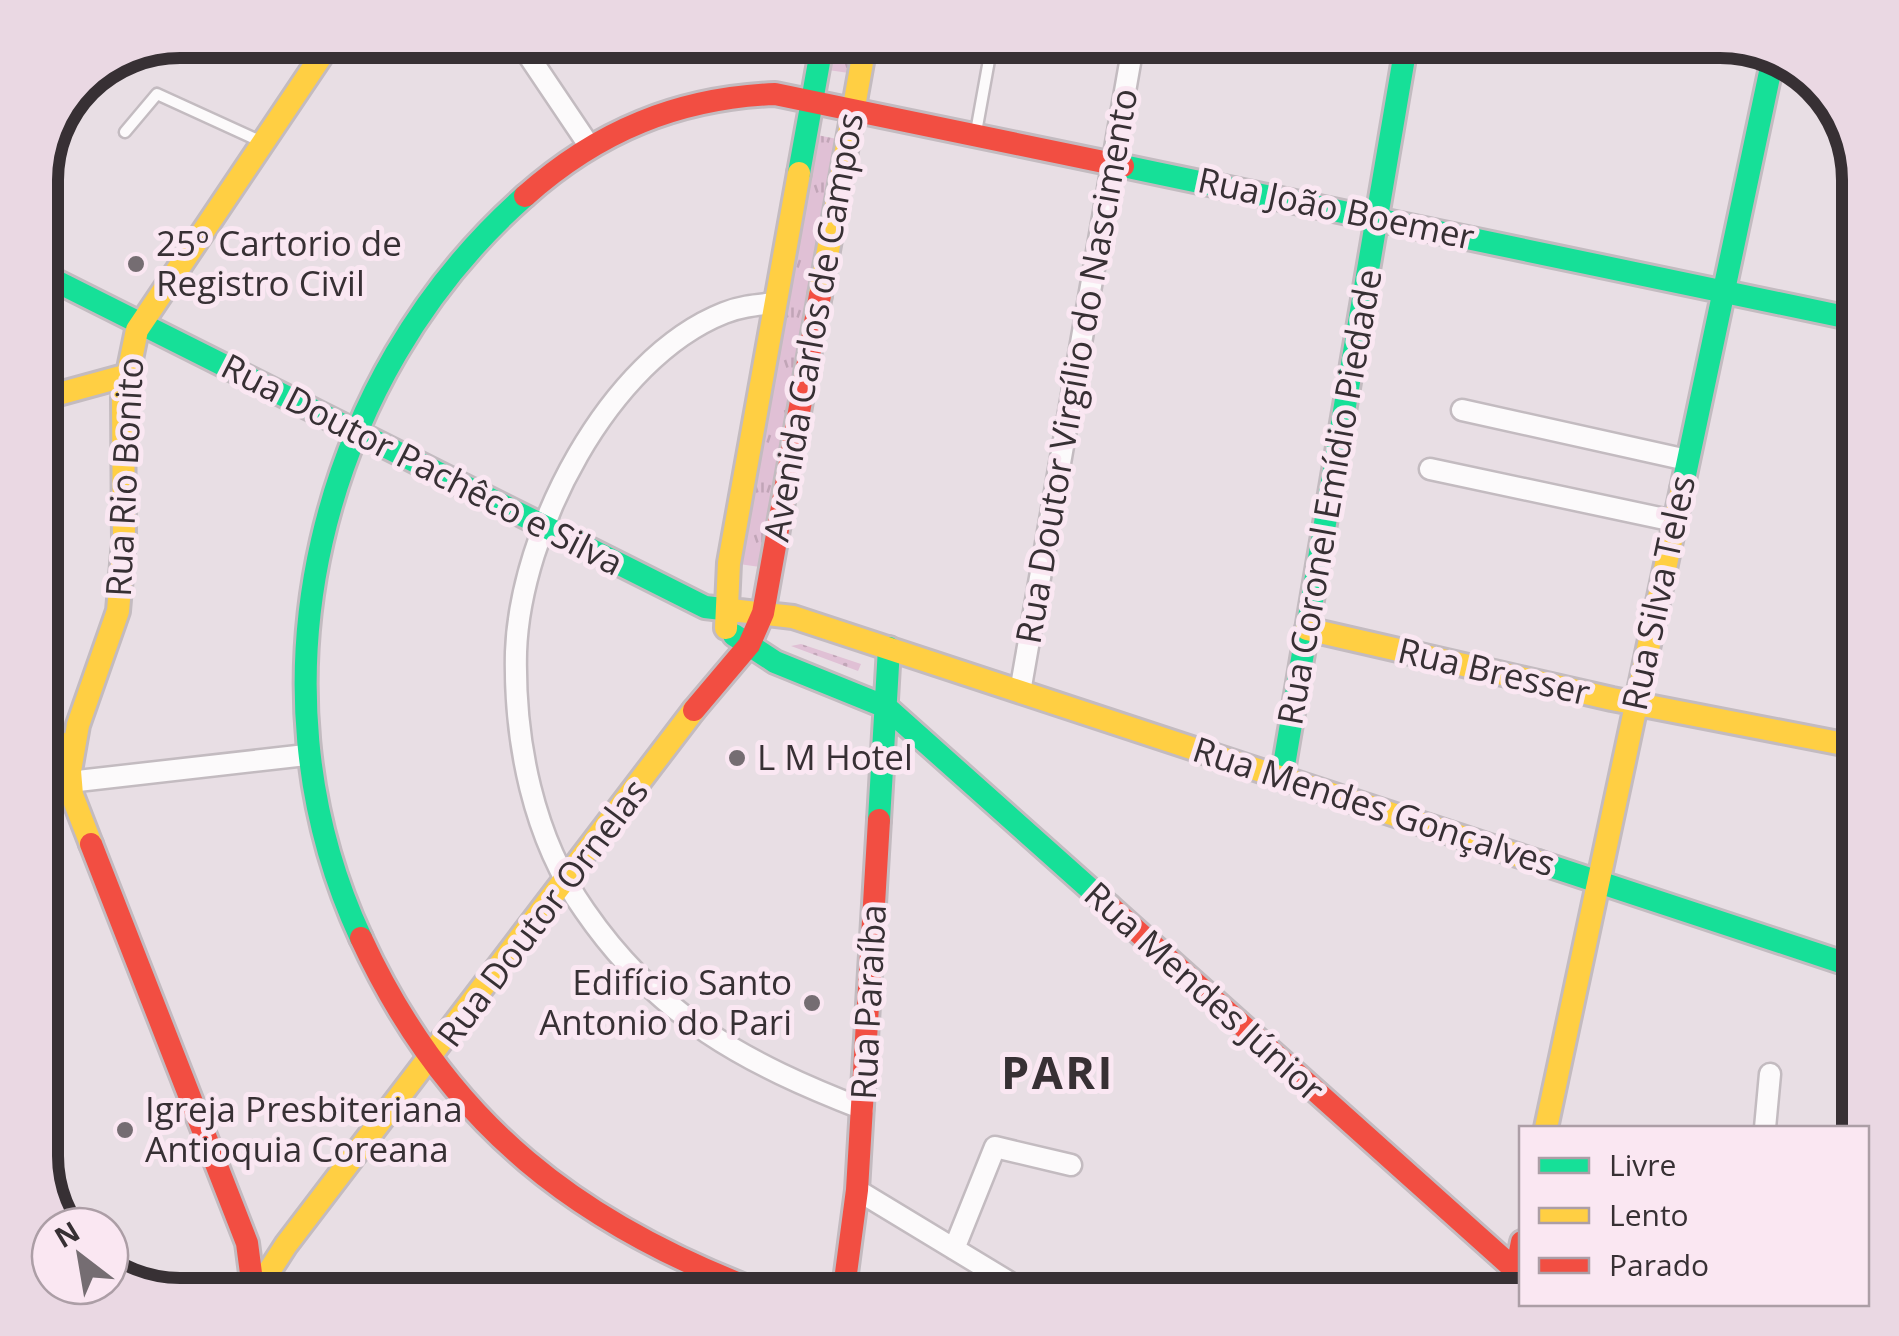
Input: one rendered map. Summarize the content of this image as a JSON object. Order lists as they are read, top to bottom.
{
  "streets": {
    "street": [
      "Rua João Boemer",
      "Avenida Carlos de Campos",
      "Rua Doutor Virgílio do Nascimento",
      "Rua Doutor Pachêco e Silva",
      "Rua Rio Bonito",
      "Rua Coronel Emídio Piedade",
      "Rua Silva Teles",
      "Rua Bresser",
      "Rua Mendes Gonçalves",
      "Rua Doutor Ornelas",
      "Rua Mendes Júnior",
      "Rua Paraíba"
    ]
  },
  "crossings": [
    ["Rua João Boemer", "Avenida Carlos de Campos"],
    ["Rua João Boemer", "Rua Doutor Virgílio do Nascimento"],
    ["Rua João Boemer", "Rua Doutor Pachêco e Silva"],
    ["Rua João Boemer", "Rua Coronel Emídio Piedade"],
    ["Rua João Boemer", "Rua Silva Teles"],
    ["Rua João Boemer", "Rua Doutor Ornelas"],
    ["Avenida Carlos de Campos", "Rua Doutor Pachêco e Silva"],
    ["Avenida Carlos de Campos", "Rua Mendes Gonçalves"],
    ["Avenida Carlos de Campos", "Rua Doutor Ornelas"],
    ["Avenida Carlos de Campos", "Rua Mendes Júnior"],
    ["Rua Doutor Virgílio do Nascimento", "Rua Mendes Gonçalves"],
    ["Rua Doutor Pachêco e Silva", "Rua Rio Bonito"],
    ["Rua Doutor Pachêco e Silva", "Rua Mendes Gonçalves"],
    ["Rua Doutor Pachêco e Silva", "Rua Doutor Ornelas"],
    ["Rua Doutor Pachêco e Silva", "Rua Mendes Júnior"],
    ["Rua Coronel Emídio Piedade", "Rua Bresser"],
    ["Rua Coronel Emídio Piedade", "Rua Mendes Gonçalves"],
    ["Rua Silva Teles", "Rua Bresser"],
    ["Rua Silva Teles", "Rua Mendes Gonçalves"],
    ["Rua Mendes Gonçalves", "Rua Doutor Ornelas"],
    ["Rua Mendes Gonçalves", "Rua Mendes Júnior"],
    ["Rua Mendes Gonçalves", "Rua Paraíba"],
    ["Rua Doutor Ornelas", "Rua Mendes Júnior"],
    ["Rua Mendes Júnior", "Rua Paraíba"]
  ],
  "districts": ["PARI"],
  "places": [
    "25º Cartorio de Registro Civil",
    "L M Hotel",
    "Edifício Santo Antonio do Pari",
    "Igreja Presbiteriana Antioquia Coreana"
  ],
  "legend": ["Livre", "Lento", "Parado"],
  "north": "top left"
}
